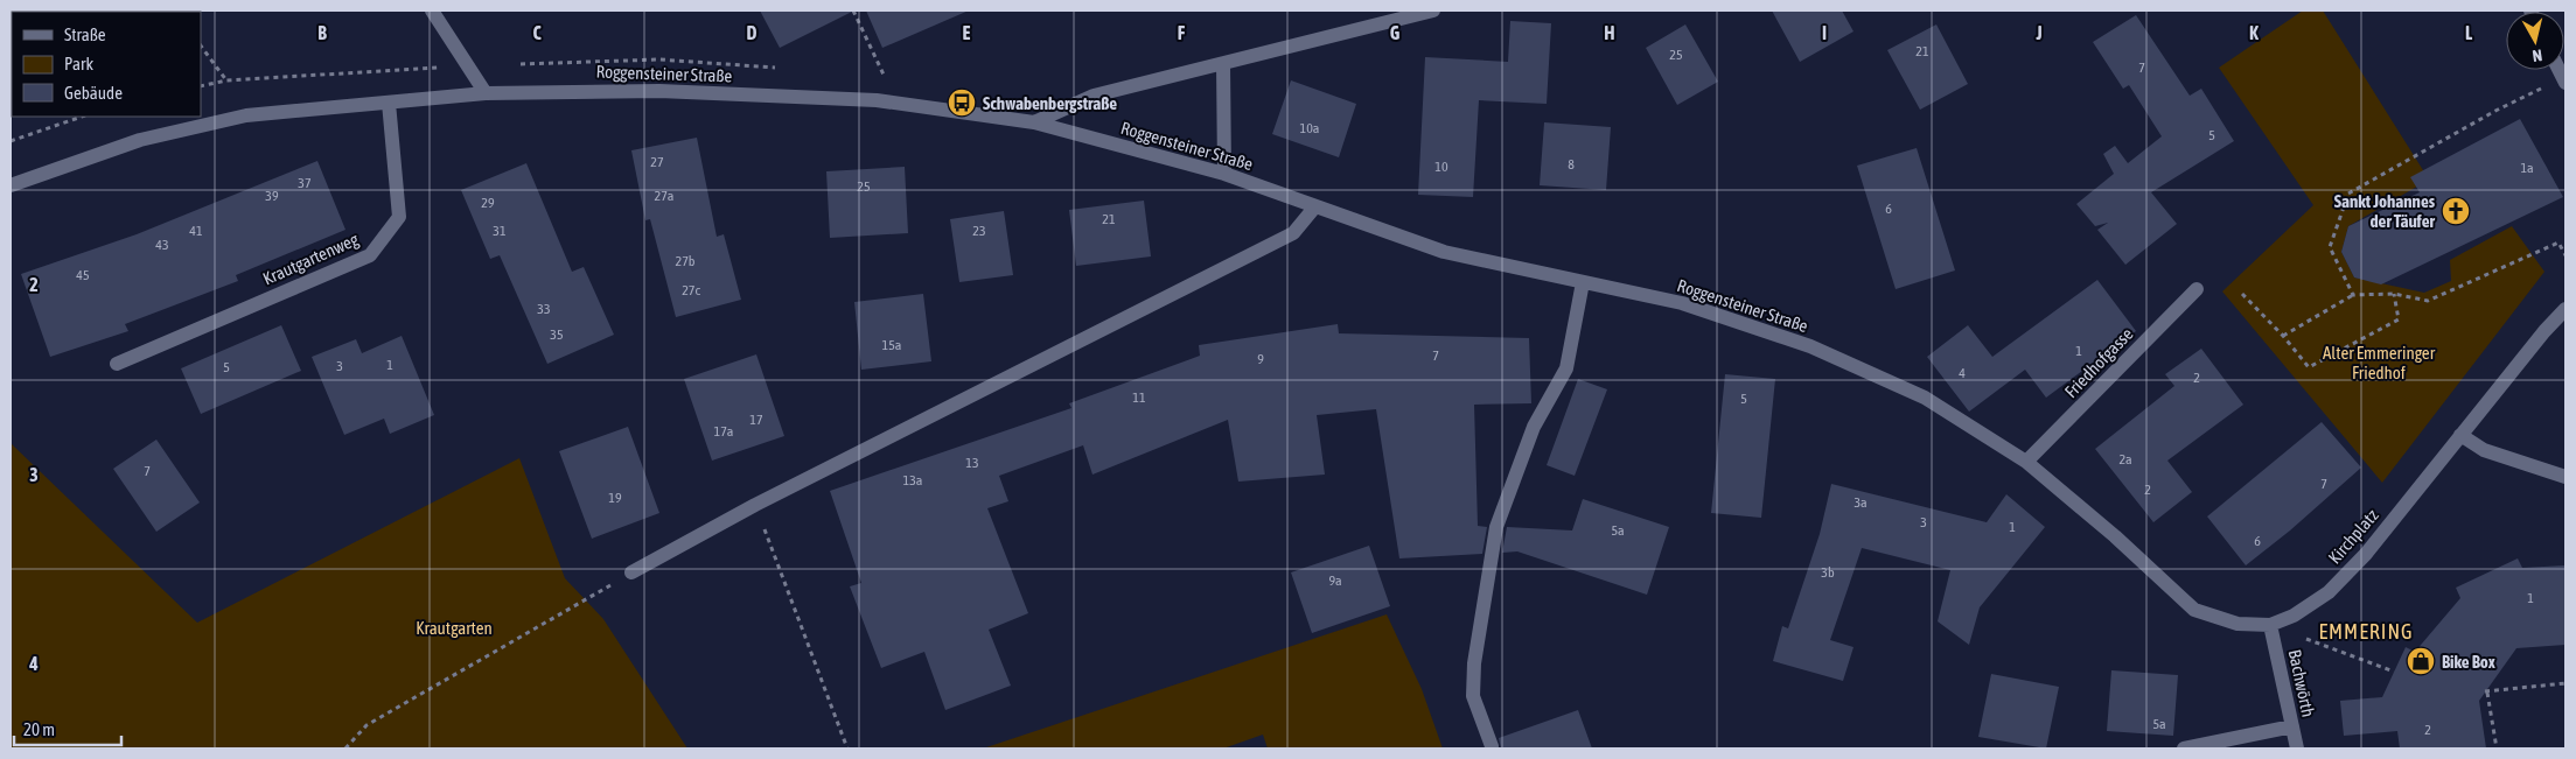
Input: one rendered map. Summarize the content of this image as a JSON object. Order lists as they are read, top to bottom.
{
  "streets": {
    "street": [
      "Roggensteiner Straße",
      "Krautgartenweg",
      "Friedhofgasse",
      "Kirchplatz",
      "Bachwörth"
    ]
  },
  "crossings": [
    ["Roggensteiner Straße", "Krautgartenweg"],
    ["Roggensteiner Straße", "Friedhofgasse"],
    ["Roggensteiner Straße", "Kirchplatz"],
    ["Kirchplatz", "Bachwörth"]
  ],
  "districts": ["EMMERING"],
  "parks": ["Alter Emmeringer Friedhof", "Krautgarten"],
  "places": {
    "bus stop": ["Schwabenbergstraße"],
    "church": ["Sankt Johannes der Täufer"],
    "shop": ["Bike Box"]
  },
  "house_numbers": [
    "21",
    "25",
    "7",
    "10a",
    "5",
    "27",
    "8",
    "10",
    "1a",
    "37",
    "25",
    "39",
    "27a",
    "29",
    "6",
    "21",
    "41",
    "31",
    "23",
    "43",
    "27b",
    "45",
    "27c",
    "33",
    "35",
    "15a",
    "1",
    "7",
    "9",
    "1",
    "3",
    "5",
    "4",
    "2",
    "11",
    "5",
    "17",
    "17a",
    "2a",
    "13",
    "7",
    "13a",
    "7",
    "2",
    "19",
    "3a",
    "3",
    "1",
    "5a",
    "6",
    "3b",
    "9a",
    "1",
    "5a",
    "2"
  ],
  "legend": ["Straße", "Park", "Gebäude"],
  "scale_bar": "20 m",
  "north": "bottom",
  "grid": {
    "columns": [
      "B",
      "C",
      "D",
      "E",
      "F",
      "G",
      "H",
      "I",
      "J",
      "K",
      "L"
    ],
    "rows": ["2", "3", "4"]
  }
}
